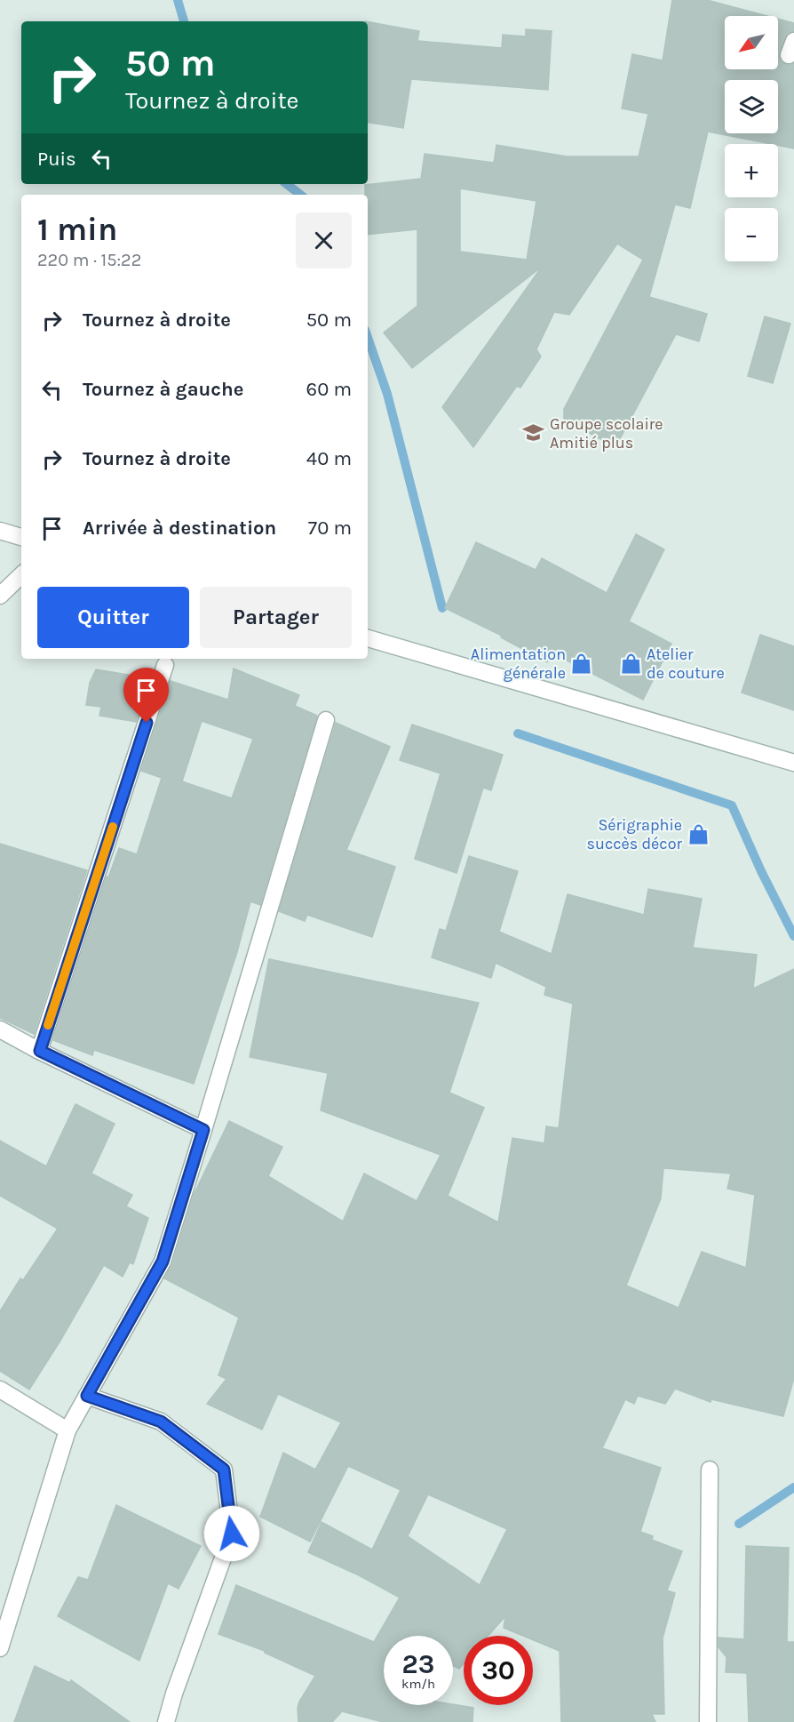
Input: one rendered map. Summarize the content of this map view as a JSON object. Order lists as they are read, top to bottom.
{
  "places": {
    "school or university": ["Groupe scolaire Amitié plus"],
    "shop": ["Alimentation générale", "Atelier de couture", "Sérigraphie succès décor"]
  },
  "north": "bottom left",
  "page": {
    "map_buttons": ["+", "−"],
    "turn": ["50 m", "Tournez à droite"],
    "then": "Puis",
    "heading": ["1 min", "220 m · 15:22"],
    "list": [
      {
        "name": "Tournez à droite",
        "value": "50 m"
      },
      {
        "name": "Tournez à gauche",
        "value": "60 m"
      },
      {
        "name": "Tournez à droite",
        "value": "40 m"
      },
      {
        "name": "Arrivée à destination",
        "value": "70 m"
      }
    ],
    "buttons": ["Quitter", "Partager"],
    "speed": "23 km/h",
    "limit": "30"
  }
}
